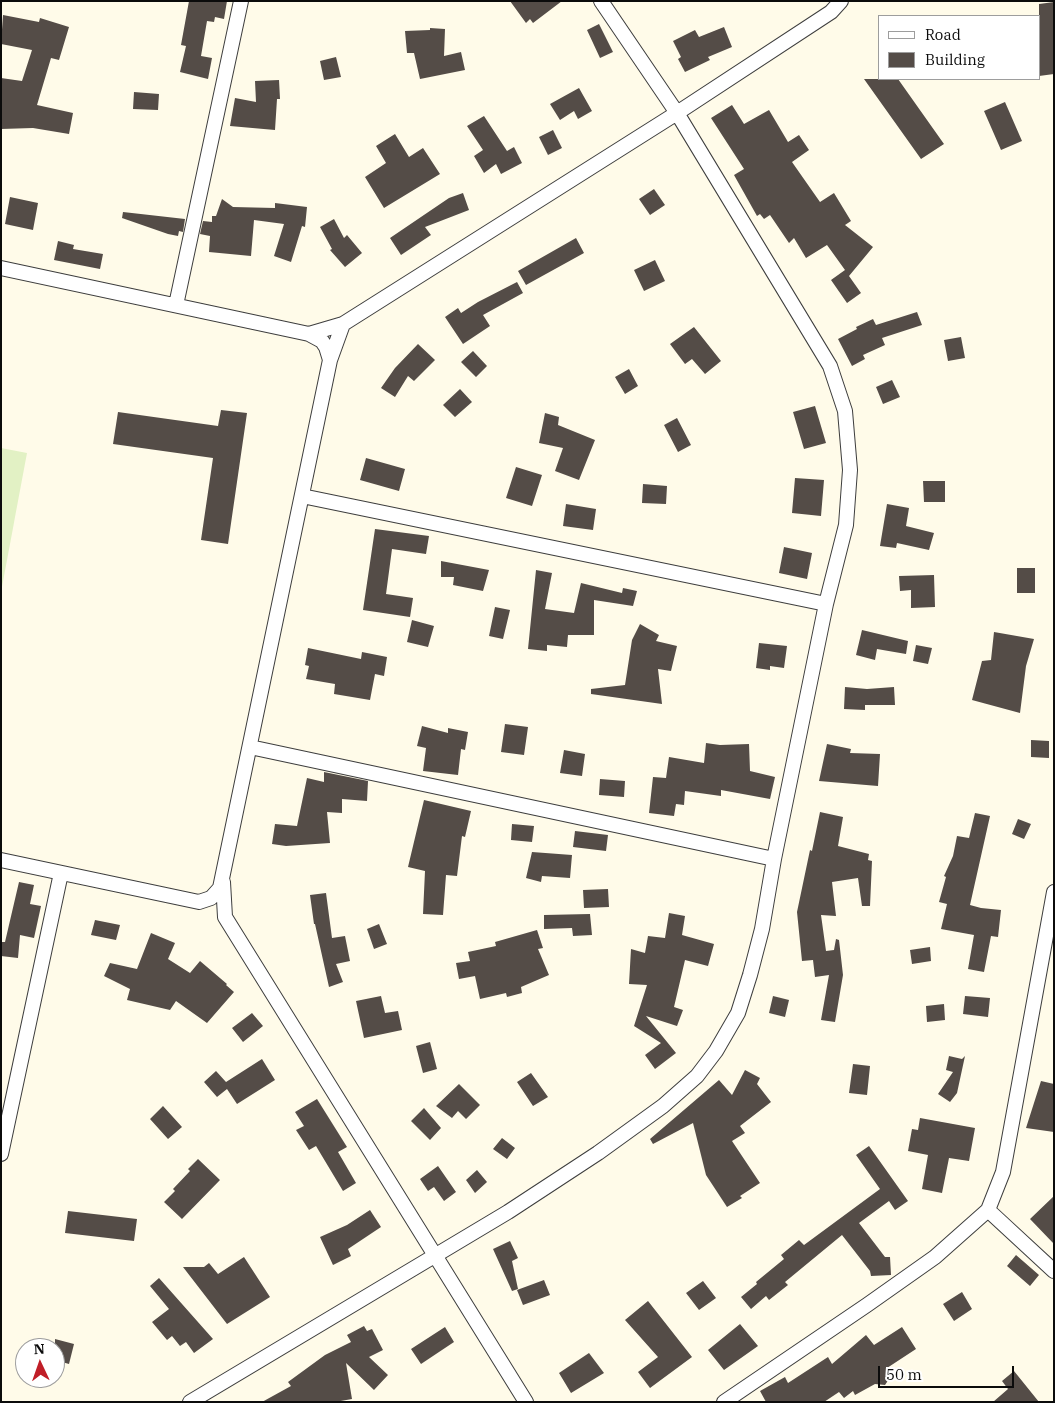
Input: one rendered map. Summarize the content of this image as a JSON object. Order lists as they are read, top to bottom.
{
  "legend": ["Road", "Building"],
  "scale_bar": "50 m",
  "north": "top"
}
